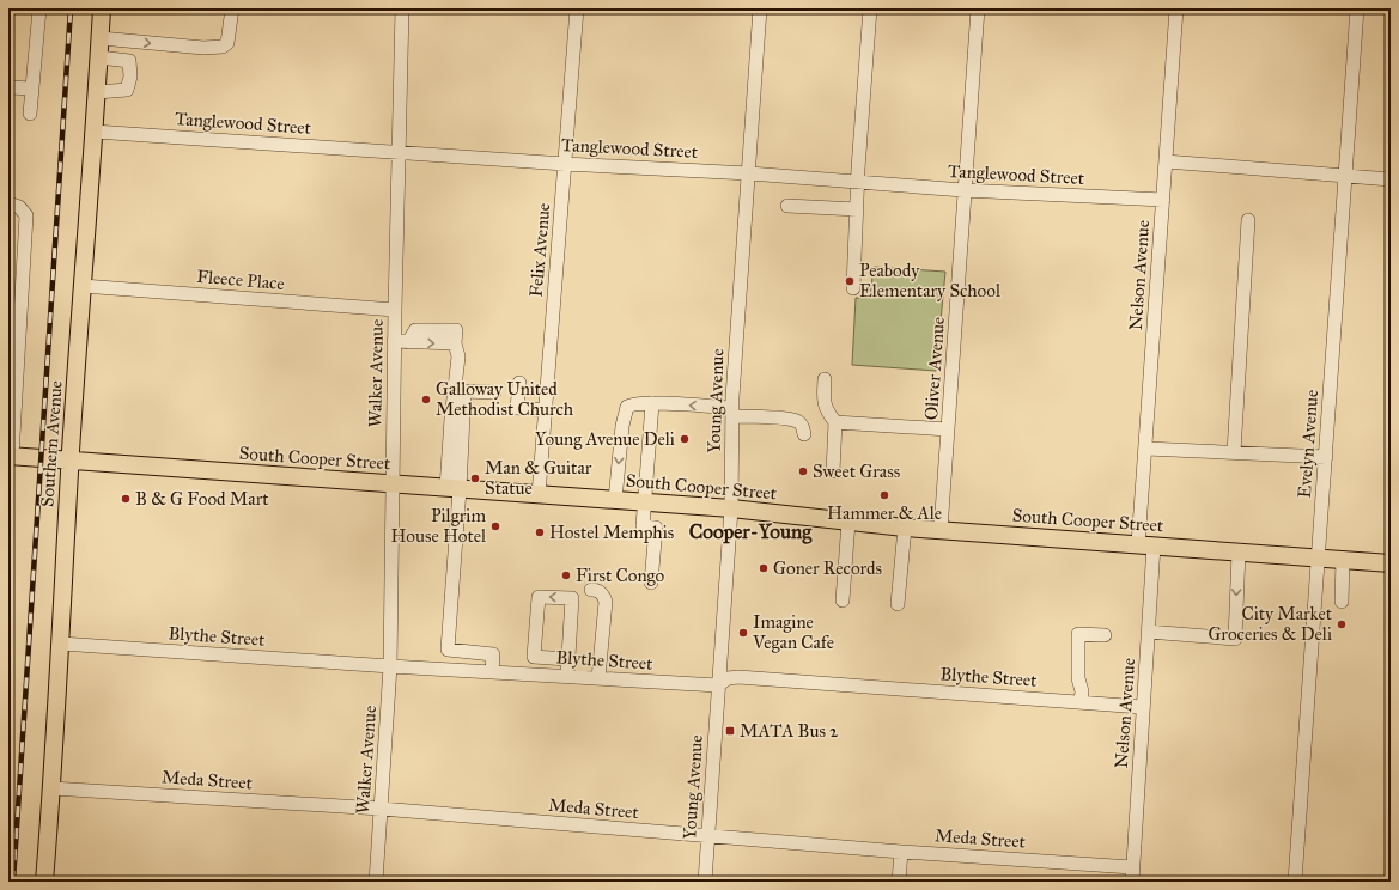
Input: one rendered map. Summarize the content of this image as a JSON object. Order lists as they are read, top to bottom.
{
  "streets": {
    "main road": ["Southern Avenue", "South Cooper Street"],
    "street": [
      "Tanglewood Street",
      "Felix Avenue",
      "Nelson Avenue",
      "Fleece Place",
      "Oliver Avenue",
      "Walker Avenue",
      "Young Avenue",
      "Evelyn Avenue",
      "Blythe Street",
      "Meda Street"
    ]
  },
  "crossings": [
    ["Tanglewood Street", "Felix Avenue"],
    ["Tanglewood Street", "Nelson Avenue"],
    ["Tanglewood Street", "Oliver Avenue"],
    ["Tanglewood Street", "Walker Avenue"],
    ["Tanglewood Street", "Young Avenue"],
    ["Tanglewood Street", "Southern Avenue"],
    ["Felix Avenue", "South Cooper Street"],
    ["Nelson Avenue", "South Cooper Street"],
    ["Nelson Avenue", "Blythe Street"],
    ["Nelson Avenue", "Meda Street"],
    ["Fleece Place", "Walker Avenue"],
    ["Fleece Place", "Southern Avenue"],
    ["Oliver Avenue", "South Cooper Street"],
    ["Walker Avenue", "South Cooper Street"],
    ["Walker Avenue", "Blythe Street"],
    ["Walker Avenue", "Meda Street"],
    ["Young Avenue", "South Cooper Street"],
    ["Young Avenue", "Blythe Street"],
    ["Young Avenue", "Meda Street"],
    ["Southern Avenue", "South Cooper Street"],
    ["Southern Avenue", "Blythe Street"],
    ["Southern Avenue", "Meda Street"],
    ["Evelyn Avenue", "South Cooper Street"]
  ],
  "districts": ["Cooper-Young"],
  "places": {
    "other": [
      "Peabody Elementary School",
      "Galloway United Methodist Church",
      "Young Avenue Deli",
      "Sweet Grass",
      "Man & Guitar Statue",
      "Hammer & Ale",
      "B & G Food Mart",
      "Pilgrim House Hotel",
      "Hostel Memphis",
      "Goner Records",
      "First Congo",
      "City Market Groceries & Deli",
      "Imagine Vegan Cafe"
    ],
    "transit": ["MATA Bus 2"]
  }
}
